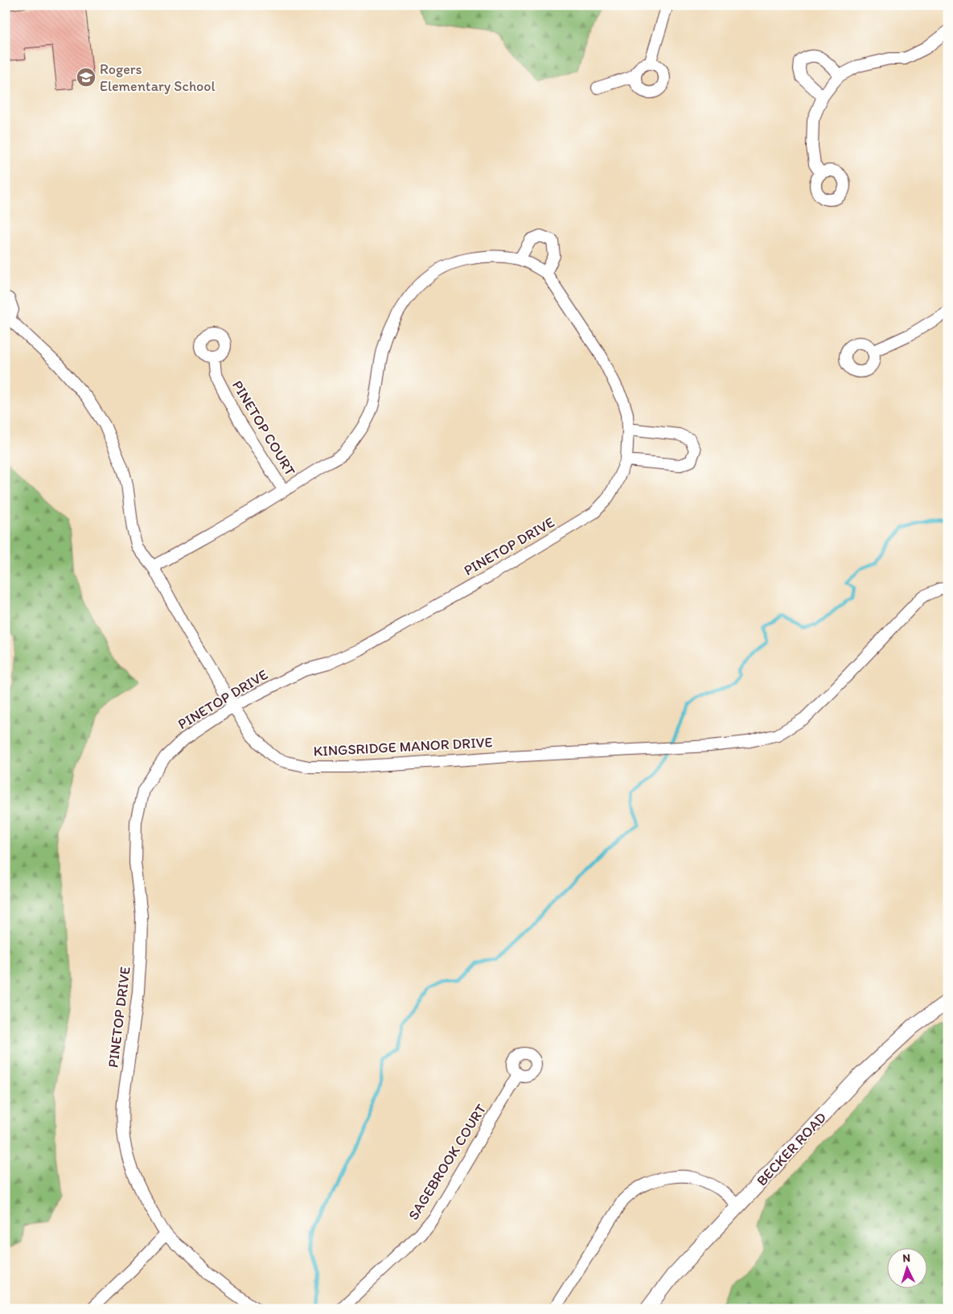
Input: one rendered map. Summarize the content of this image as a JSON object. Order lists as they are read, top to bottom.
{
  "streets": {
    "street": [
      "PINETOP COURT",
      "PINETOP DRIVE",
      "KINGSRIDGE MANOR DRIVE",
      "BECKER ROAD",
      "SAGEBROOK COURT"
    ]
  },
  "crossings": [
    ["PINETOP COURT", "PINETOP DRIVE"],
    ["PINETOP DRIVE", "KINGSRIDGE MANOR DRIVE"]
  ],
  "places": {
    "school or university": ["Rogers Elementary School"]
  },
  "north": "top"
}
